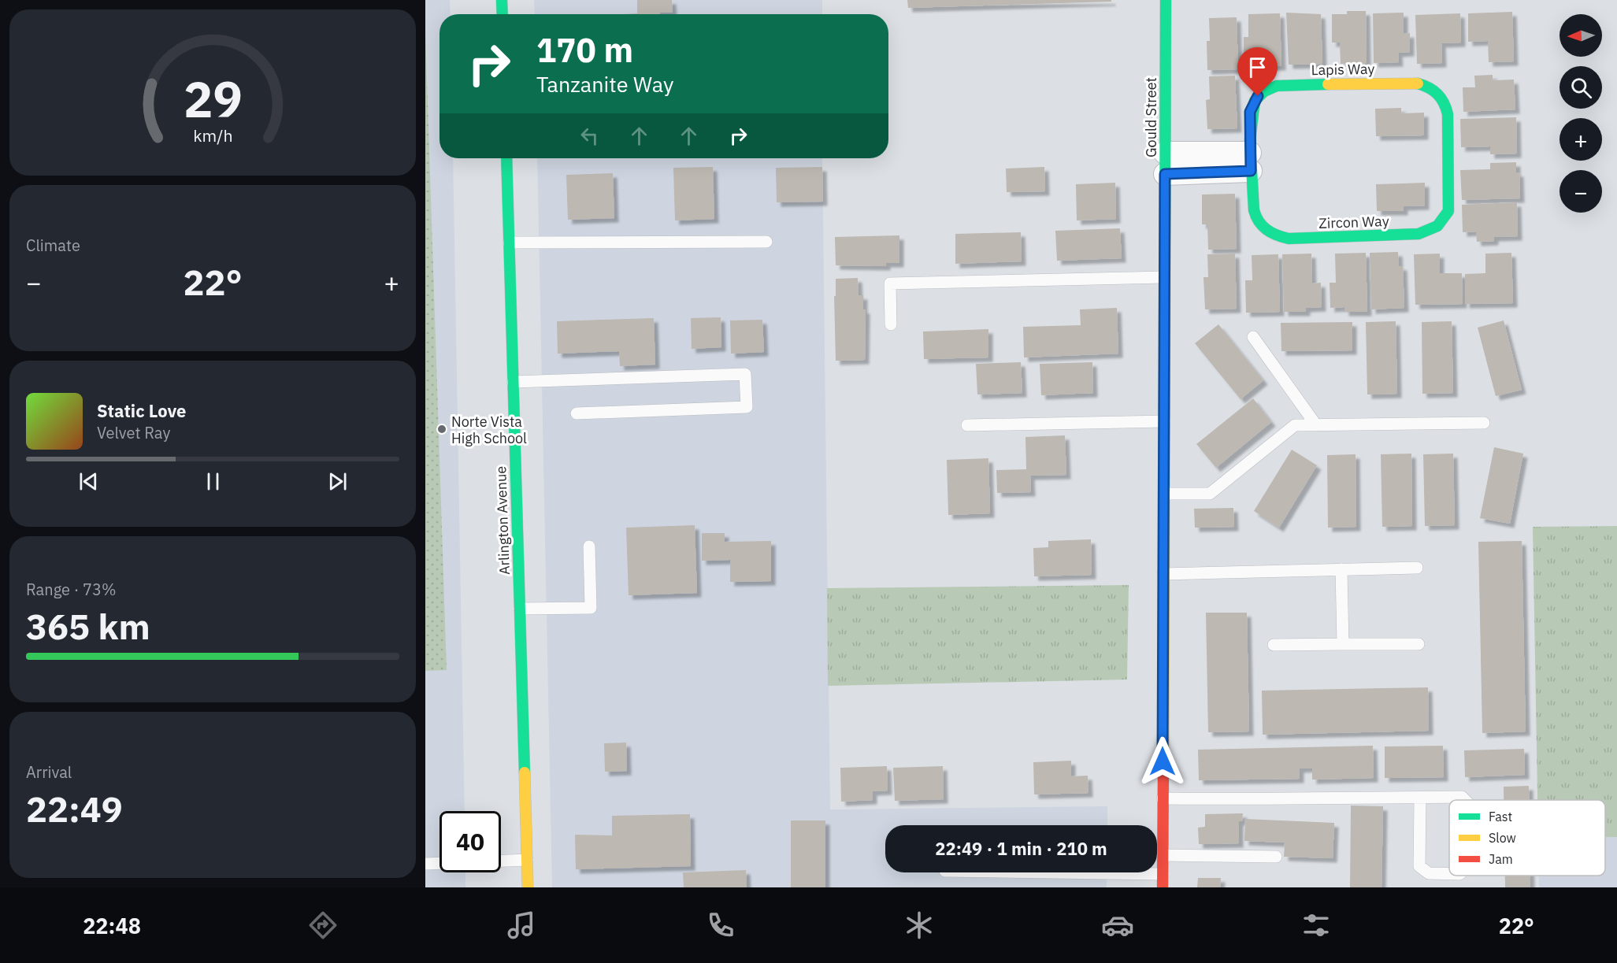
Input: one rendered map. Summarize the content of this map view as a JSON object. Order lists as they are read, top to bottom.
{
  "streets": {
    "street": [
      "Lapis Way",
      "Gould Street",
      "Zircon Way",
      "Arlington Avenue"
    ]
  },
  "crossings": [
    ["Lapis Way", "Zircon Way"]
  ],
  "places": ["Norte Vista High School"],
  "legend": ["Fast", "Slow", "Jam"],
  "north": "left",
  "page": {
    "map_buttons": ["+", "−"],
    "turn": ["170 m", "Tanzanite Way"],
    "tile": [
      "Climate",
      ["Range · 73%", "365 km"],
      ["Arrival", "22:49"]
    ],
    "heat": ["−", "22°", "+"],
    "song": ["Static Love", "Velvet Ray"],
    "limit": "40",
    "trip": "22:49 · 1 min · 210 m",
    "tabs": ["22:48", "22°"],
    "gauge": ["29", "km/h"]
  }
}
